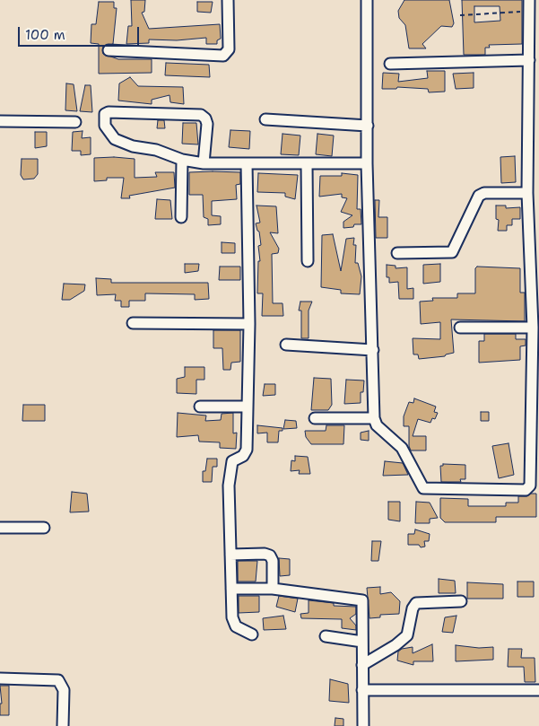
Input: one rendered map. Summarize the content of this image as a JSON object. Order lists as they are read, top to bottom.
{
  "scale_bar": "100 m"
}
